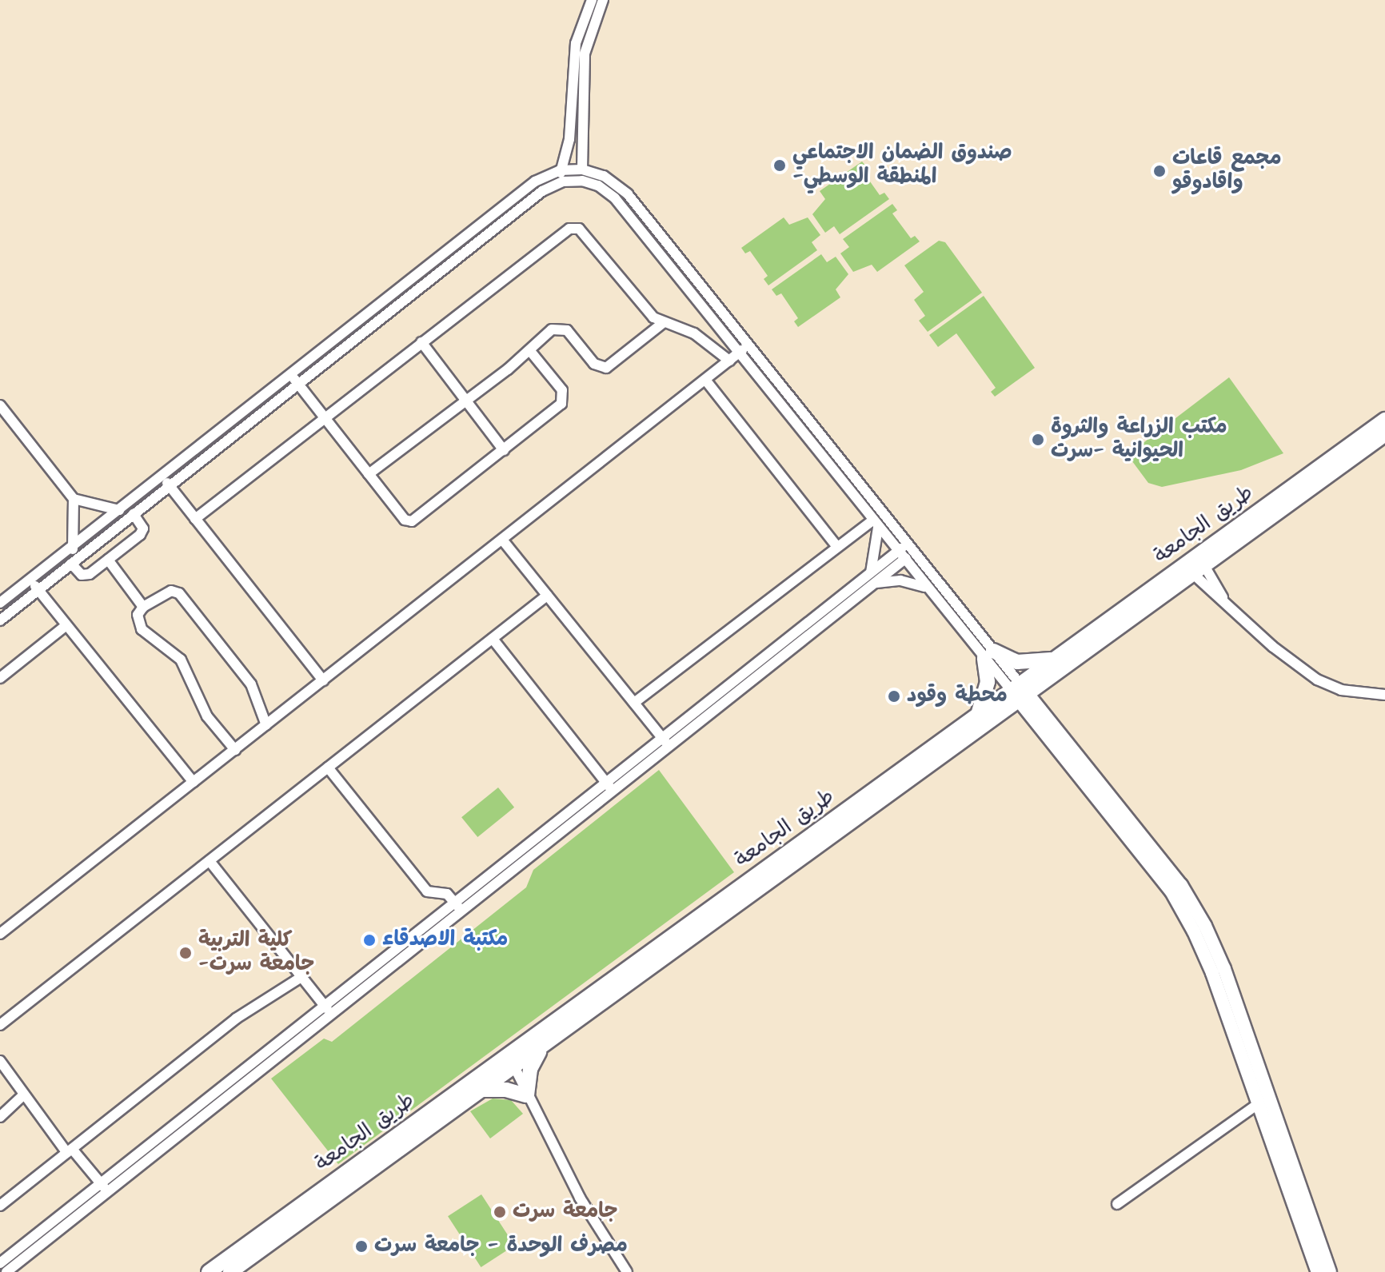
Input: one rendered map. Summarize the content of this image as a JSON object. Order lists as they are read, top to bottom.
{
  "streets": {
    "highway": ["طريق الجامعة"]
  },
  "places": [
    "صندوق الضمان الاجتماعي -المنطقة الوسطي",
    "مجمع قاعات واقادوقو",
    "مكتب الزراعة والثروة الحيوانية -سرت",
    "محطة وقود",
    "مكتبة الاصدقاء",
    "كلية التربية -جامعة سرت",
    "جامعة سرت",
    "مصرف الوحدة - جامعة سرت"
  ]
}
